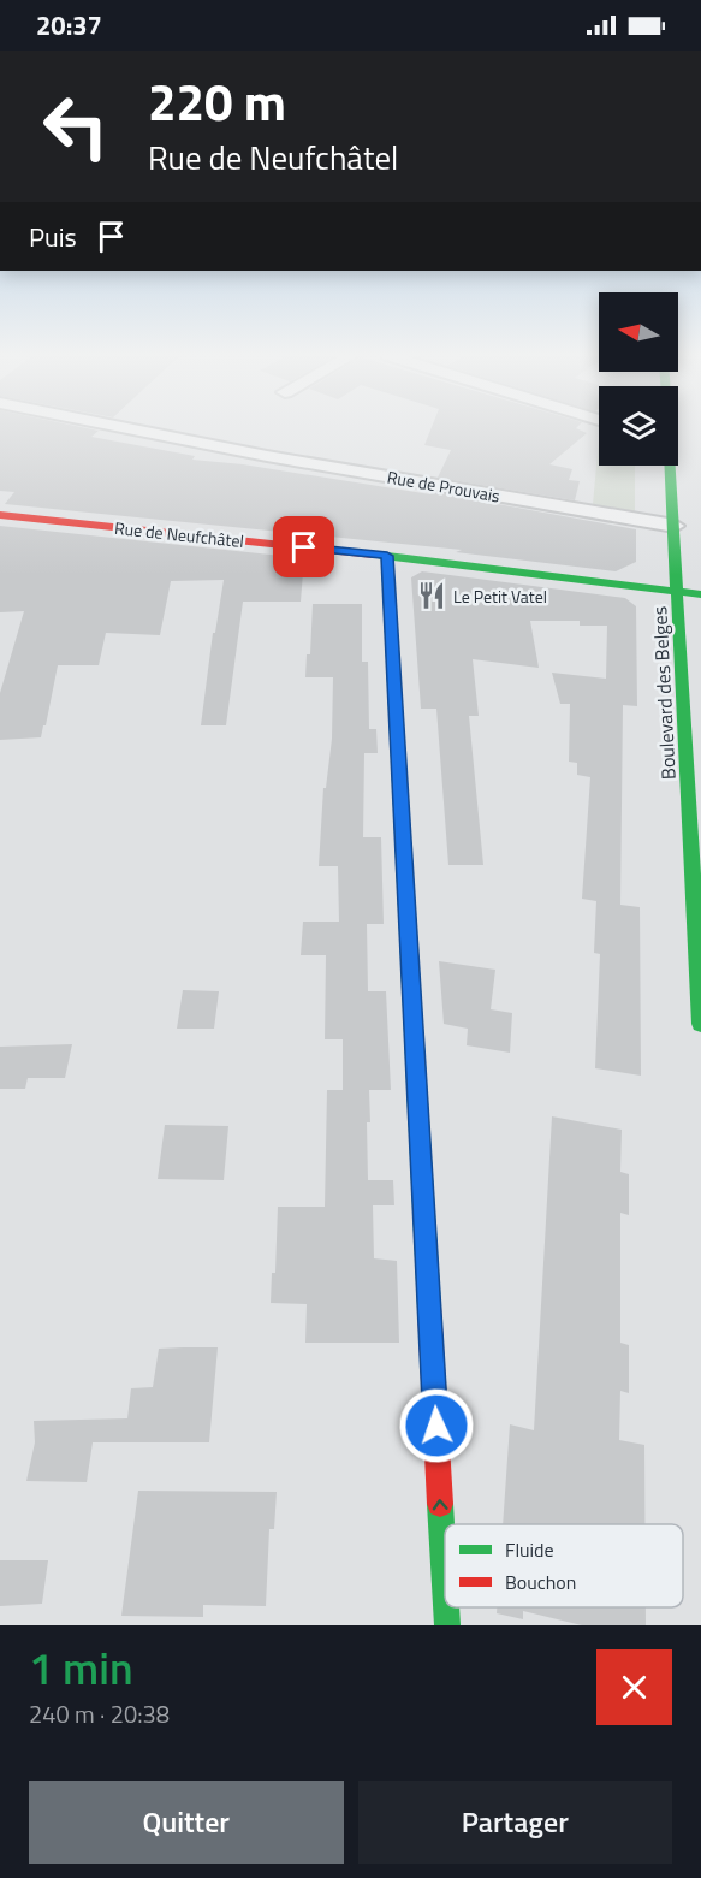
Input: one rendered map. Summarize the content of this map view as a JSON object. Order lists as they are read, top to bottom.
{
  "streets": {
    "main road": ["Rue de Neufchâtel", "Boulevard des Belges"],
    "street": ["Rue de Prouvais"]
  },
  "crossings": [
    ["Rue de Prouvais", "Boulevard des Belges"],
    ["Rue de Neufchâtel", "Boulevard des Belges"]
  ],
  "places": {
    "restaurant": ["Le Petit Vatel"]
  },
  "legend": ["Fluide", "Bouchon"],
  "north": "left",
  "page": {
    "status": "20:37",
    "turn": ["220 m", "Rue de Neufchâtel"],
    "then": "Puis",
    "heading": ["1 min", "240 m · 20:38"],
    "buttons": ["Quitter", "Partager"]
  }
}
